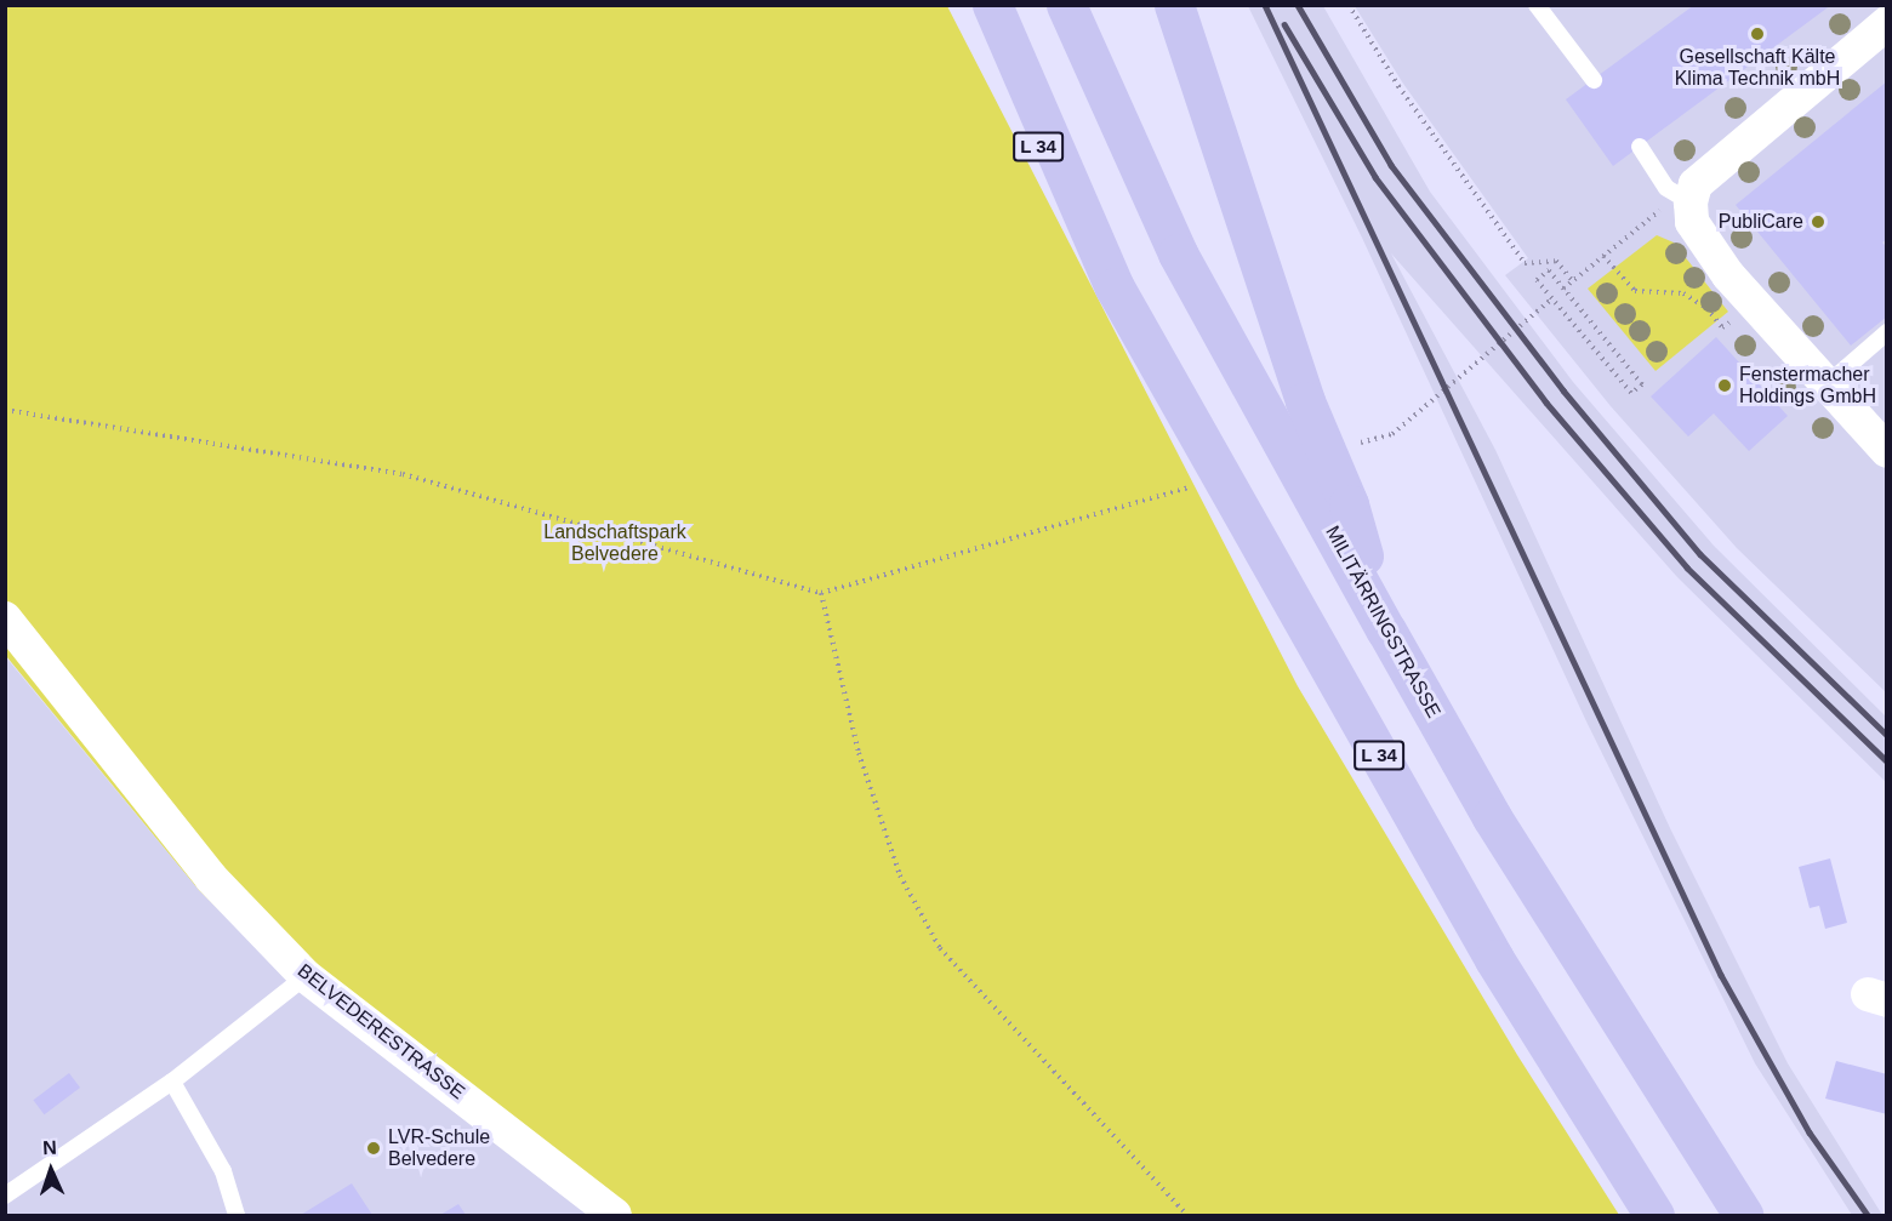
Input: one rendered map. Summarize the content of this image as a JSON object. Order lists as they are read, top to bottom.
{
  "streets": {
    "highway": ["L 34", "MILITÄRRINGSTRASSE"],
    "street": ["BELVEDERESTRASSE"]
  },
  "parks": ["Landschaftspark Belvedere"],
  "places": [
    "Gesellschaft Kälte Klima Technik mbH",
    "PubliCare",
    "Fenstermacher Holdings GmbH",
    "LVR-Schule Belvedere"
  ],
  "north": "top"
}
